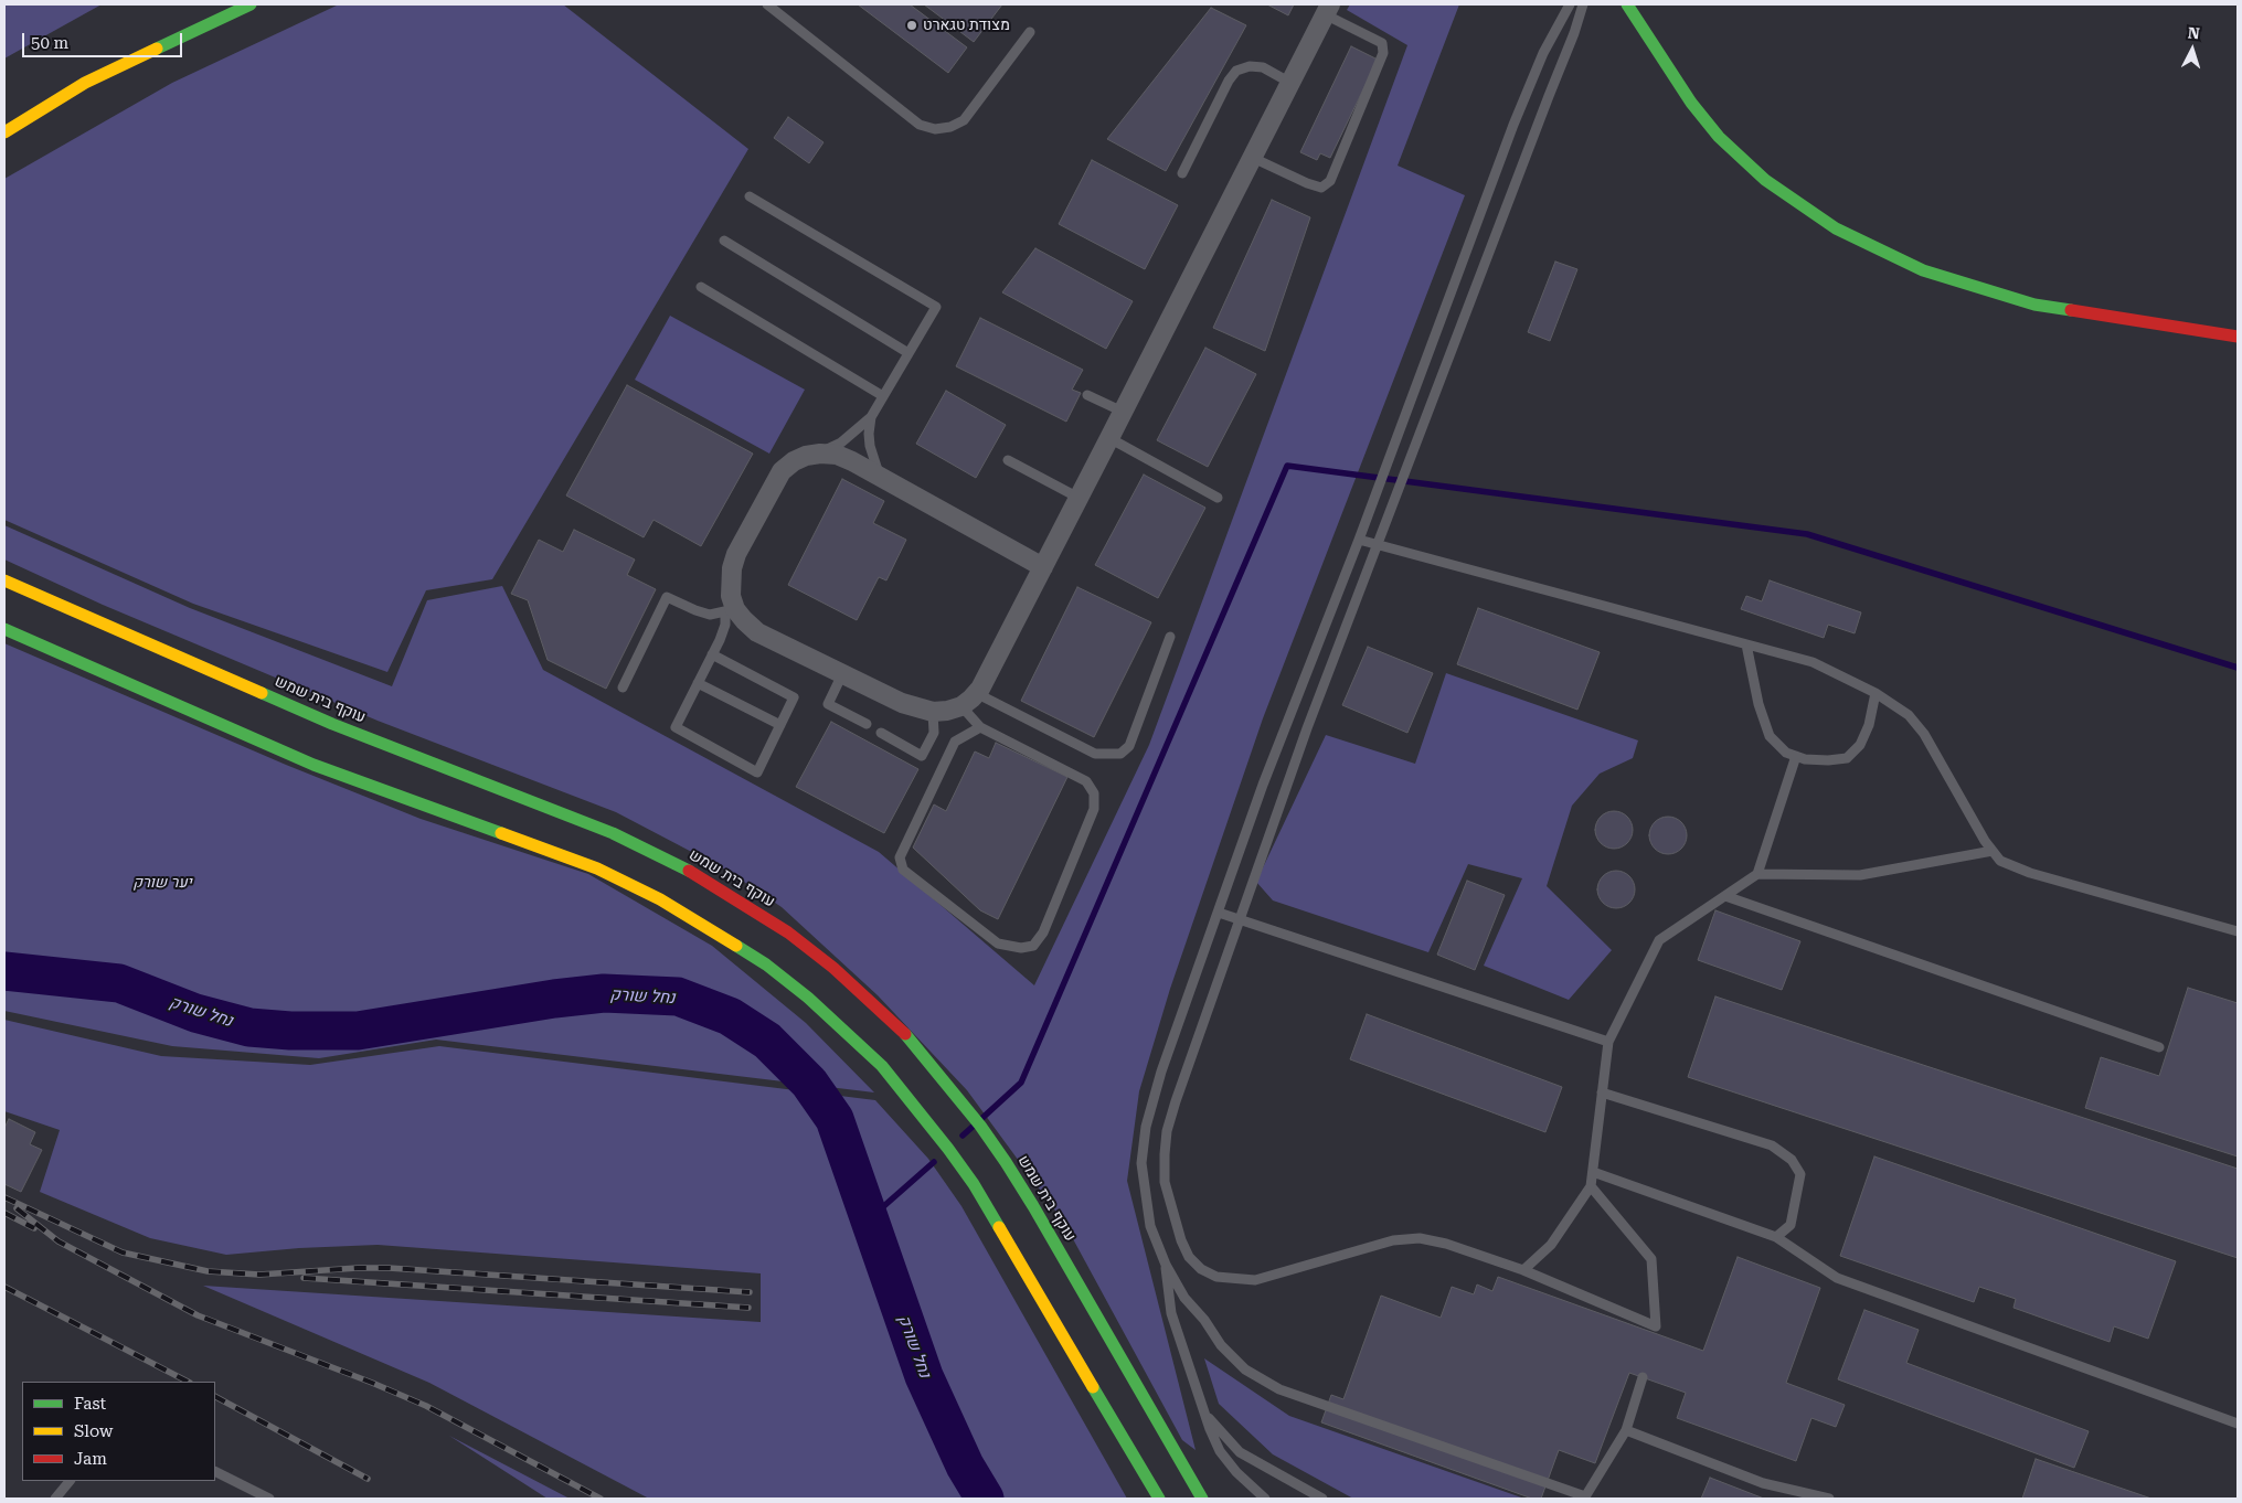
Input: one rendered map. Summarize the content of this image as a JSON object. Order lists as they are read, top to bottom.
{
  "streets": {
    "main road": ["עוקף בית שמש"]
  },
  "water": ["נחל שורק"],
  "parks": ["יער שורק"],
  "places": ["מצודת טגארט"],
  "legend": ["Fast", "Slow", "Jam"],
  "scale_bar": "50 m",
  "north": "top"
}
